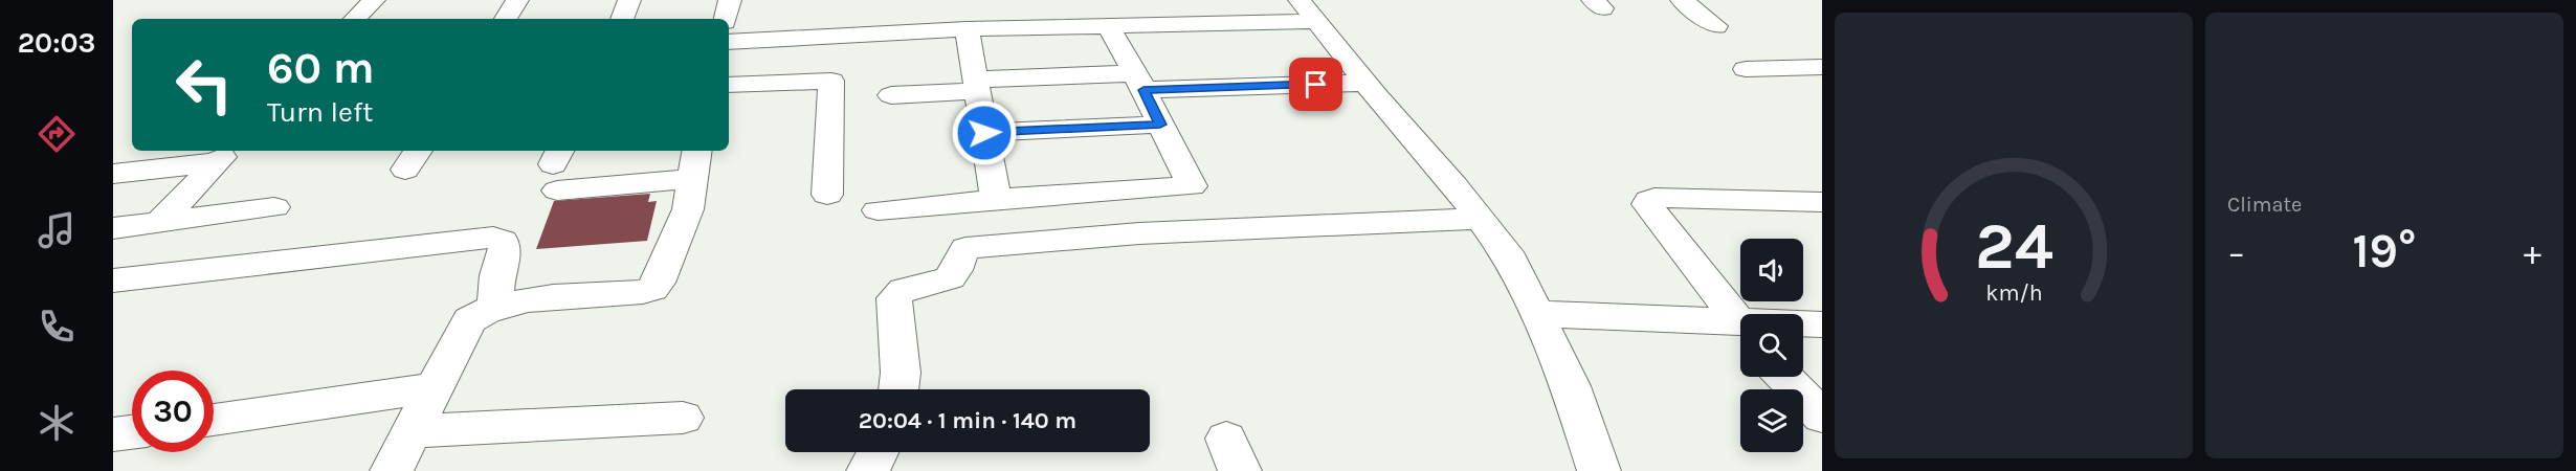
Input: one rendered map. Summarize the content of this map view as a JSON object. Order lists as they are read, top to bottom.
{
  "page": {
    "tabs": "20:03",
    "tile": "Climate",
    "turn": ["60 m", "Turn left"],
    "heat": ["−", "19°", "+"],
    "limit": "30",
    "trip": "20:04 · 1 min · 140 m",
    "gauge": ["24", "km/h"]
  }
}
